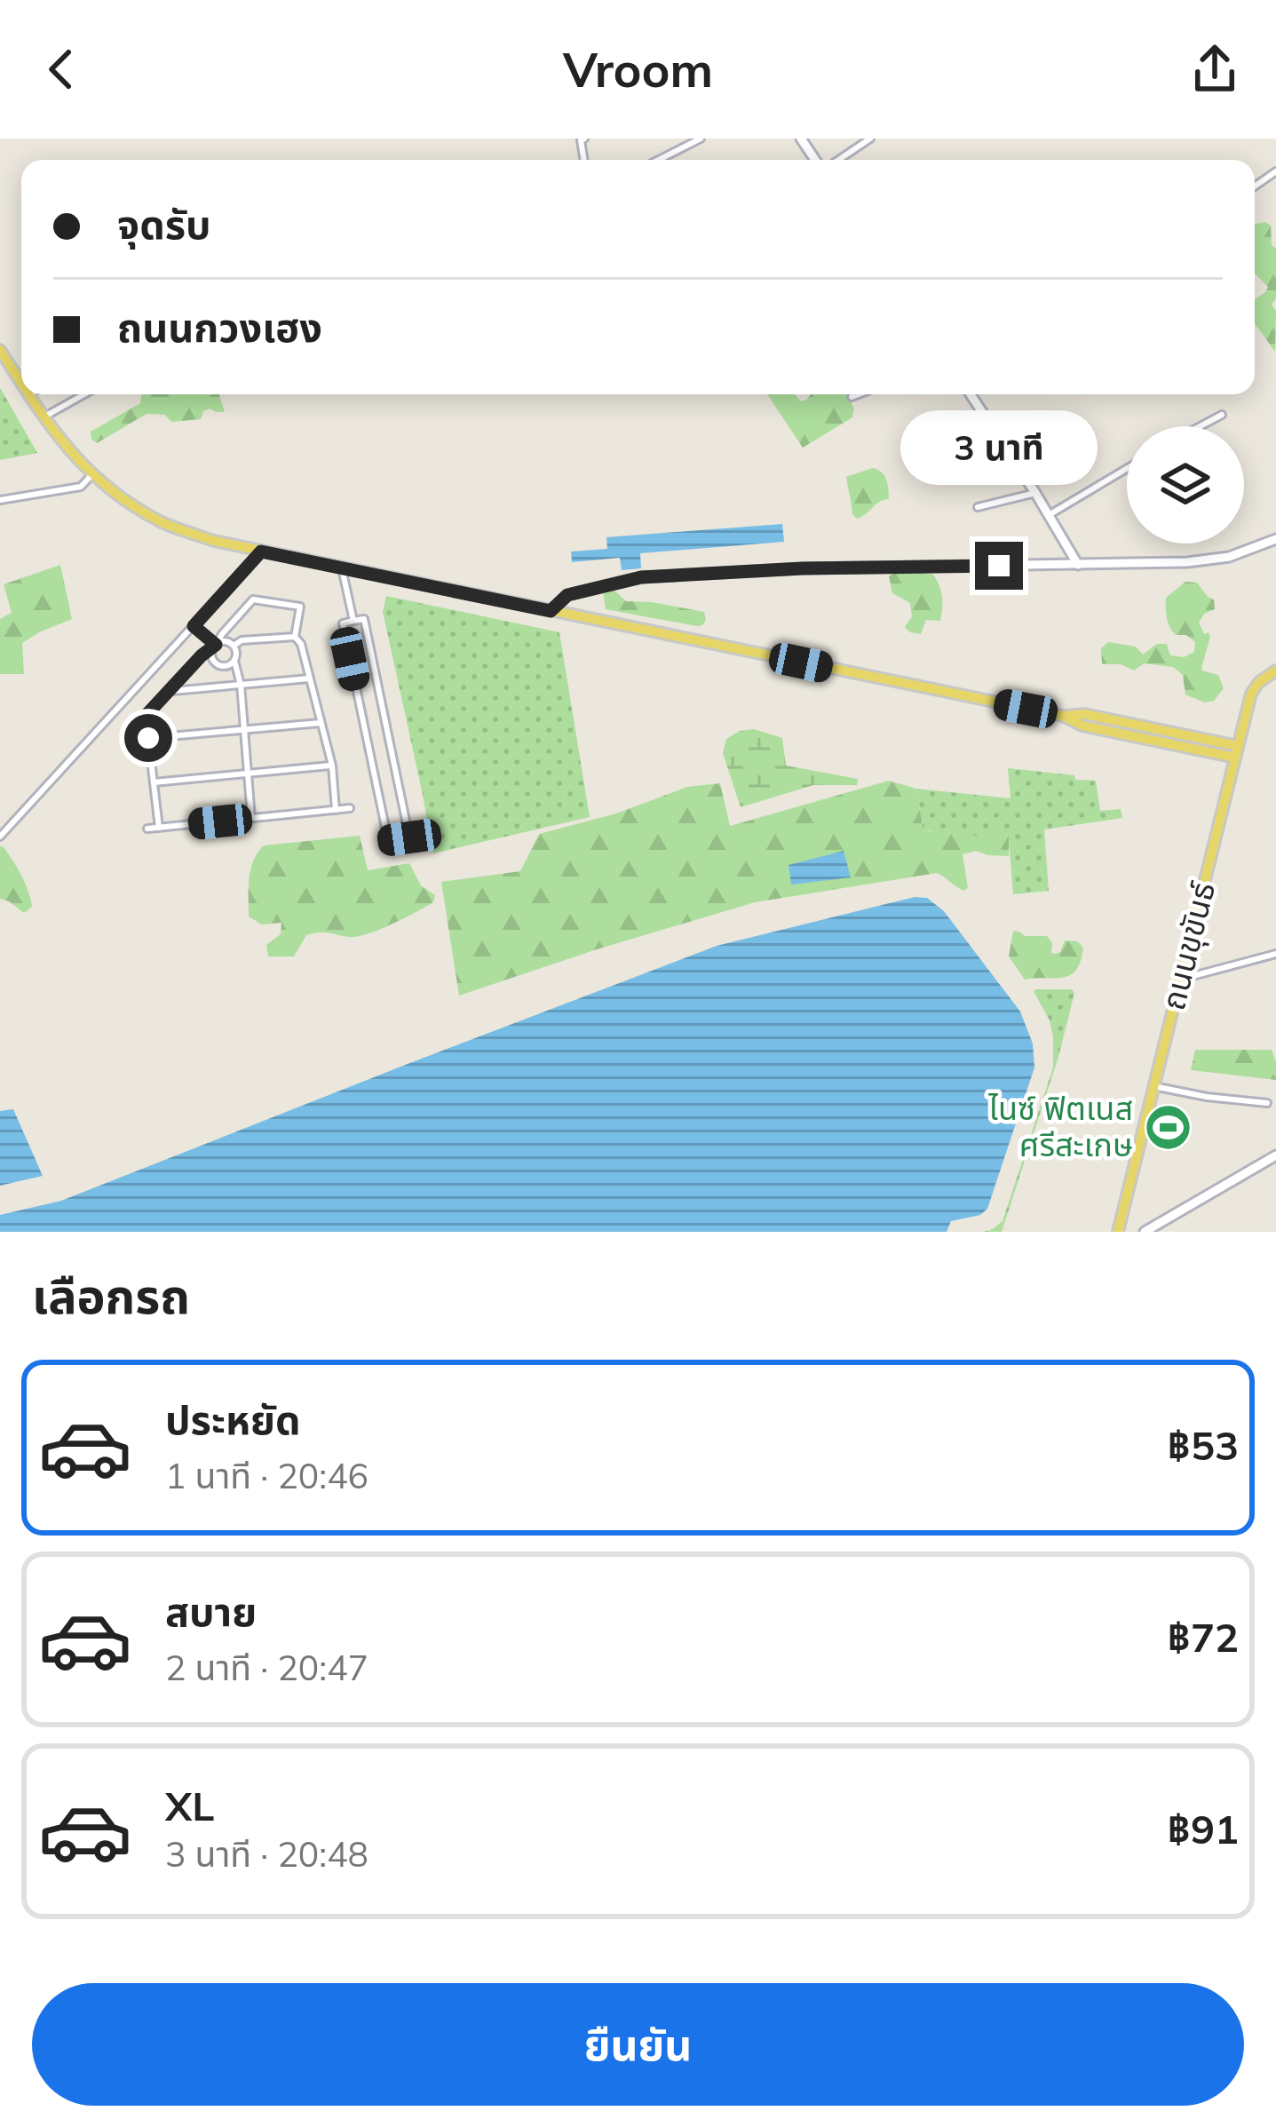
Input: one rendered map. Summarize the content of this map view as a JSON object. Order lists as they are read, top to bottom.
{
  "streets": {
    "main road": ["ถนนขุขันธ์"]
  },
  "places": {
    "sports": ["ไนซ์ ฟิตเนส ศรีสะเกษ"]
  },
  "page": {
    "header": "Vroom",
    "banner": ["จุดรับ", "ถนนกวงเฮง"],
    "bubble": "3 นาที",
    "heading": "เลือกรถ",
    "list": [
      {
        "name": "ประหยัด",
        "note": "1 นาที · 20:46",
        "value": "฿53"
      },
      {
        "name": "สบาย",
        "note": "2 นาที · 20:47",
        "value": "฿72"
      },
      {
        "name": "XL",
        "note": "3 นาที · 20:48",
        "value": "฿91"
      }
    ],
    "buttons": "ยืนยัน"
  }
}
